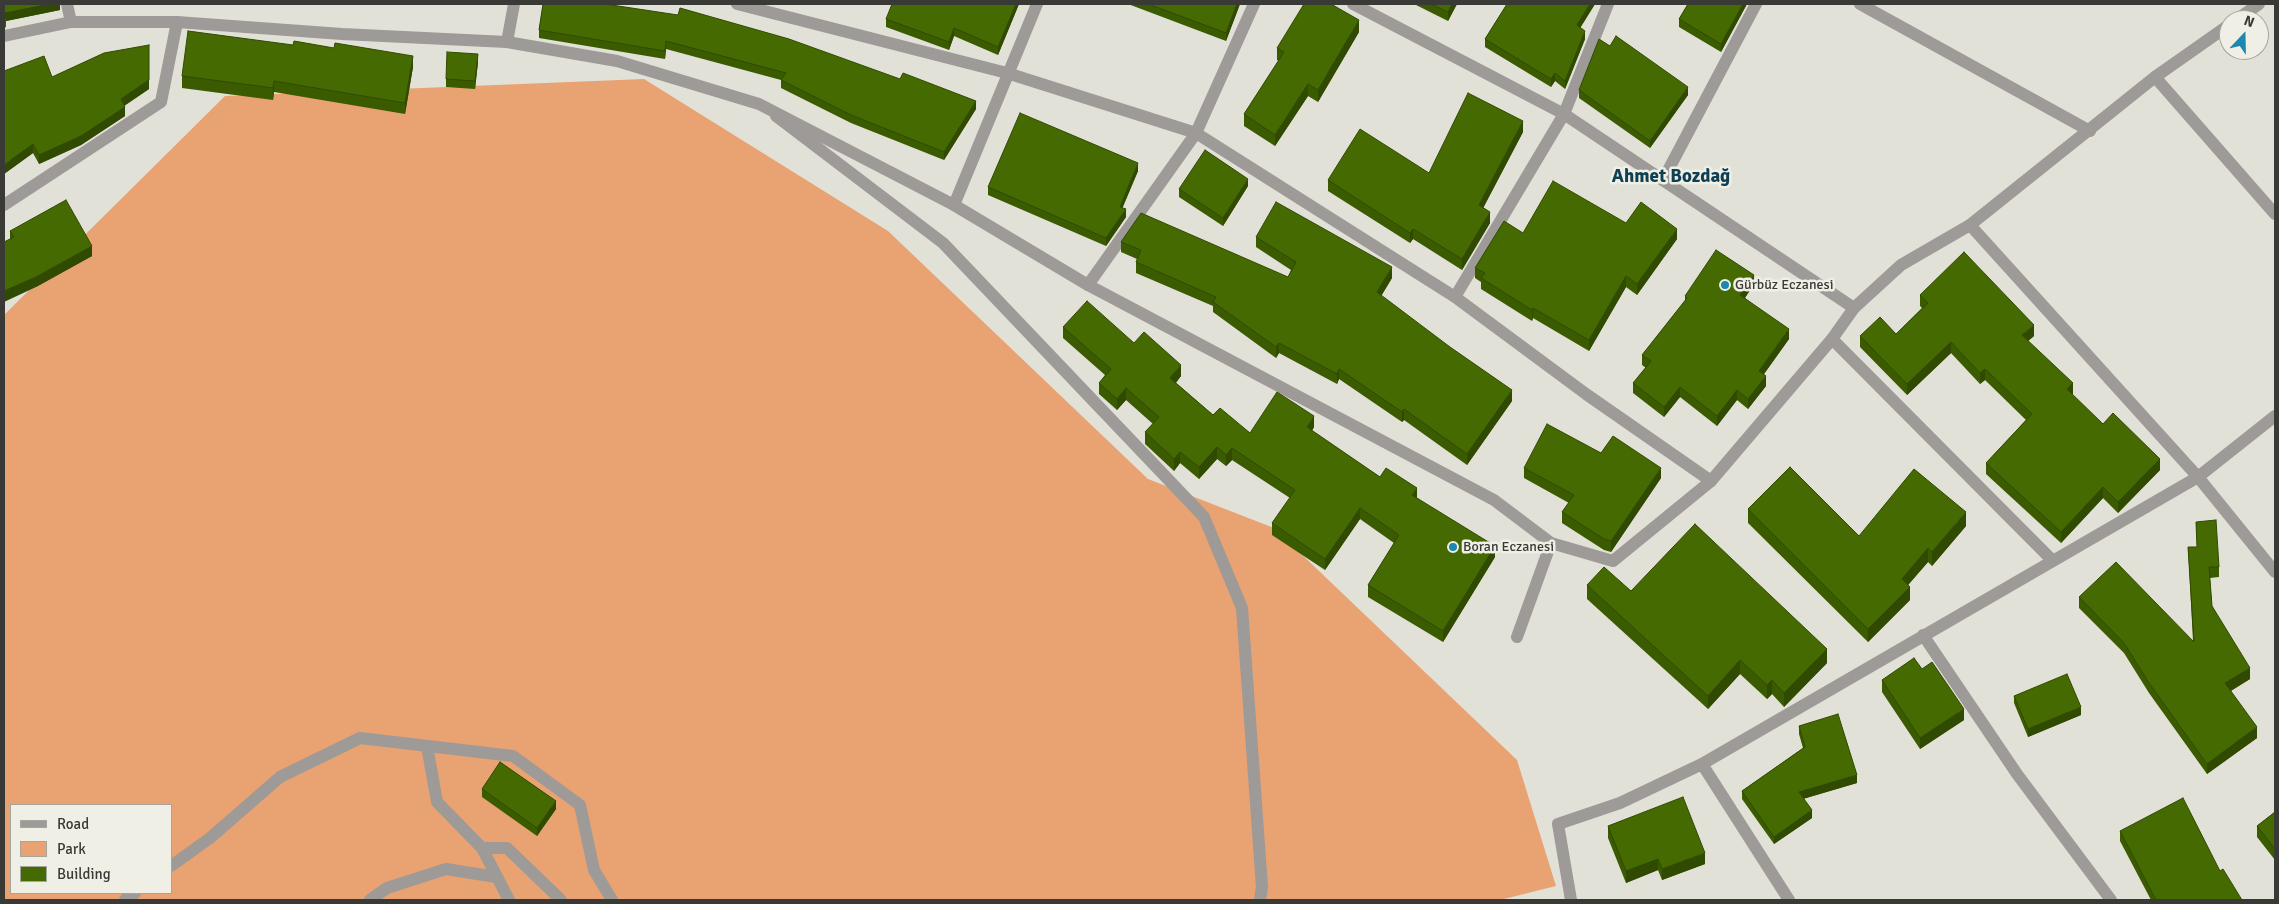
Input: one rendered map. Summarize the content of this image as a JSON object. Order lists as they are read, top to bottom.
{
  "districts": ["Ahmet Bozdağ"],
  "places": ["Gürbüz Eczanesi", "Boran Eczanesi"],
  "legend": ["Road", "Park", "Building"],
  "north": "top"
}
